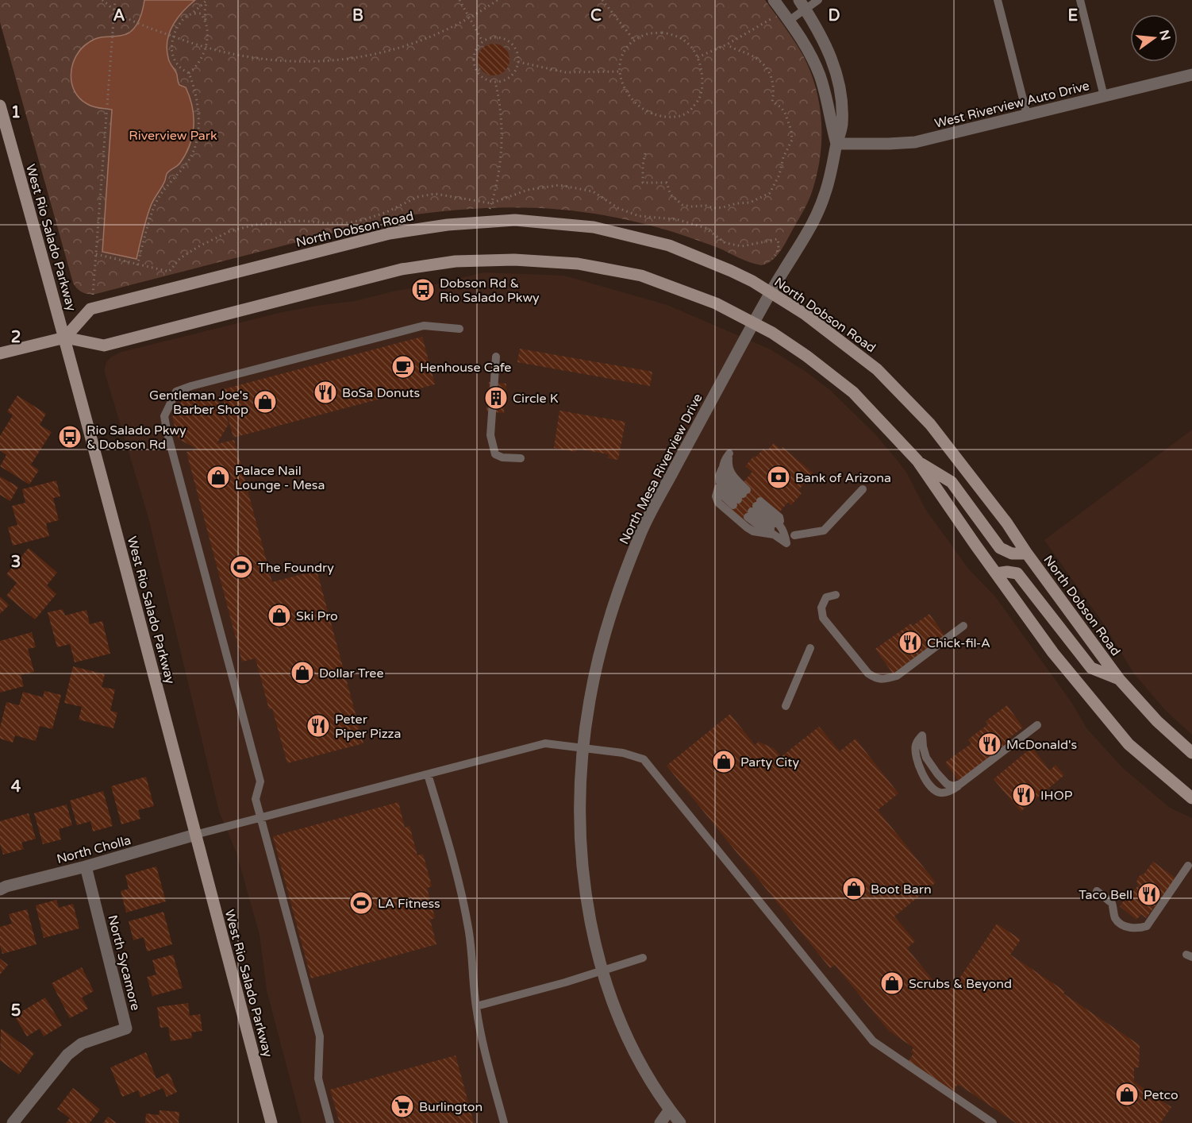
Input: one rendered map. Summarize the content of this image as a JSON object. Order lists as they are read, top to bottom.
{
  "streets": {
    "main road": ["North Dobson Road", "West Rio Salado Parkway"],
    "street": [
      "West Riverview Auto Drive",
      "North Mesa Riverview Drive",
      "North Cholla",
      "North Sycamore"
    ]
  },
  "crossings": [
    ["West Riverview Auto Drive", "North Mesa Riverview Drive"],
    ["North Dobson Road", "West Rio Salado Parkway"],
    ["North Dobson Road", "North Mesa Riverview Drive"],
    ["West Rio Salado Parkway", "North Cholla"],
    ["North Cholla", "North Sycamore"]
  ],
  "parks": ["Riverview Park"],
  "places": {
    "bus stop": ["Dobson Rd & Rio Salado Pkwy", "Rio Salado Pkwy & Dobson Rd"],
    "cafe": ["Henhouse Cafe"],
    "restaurant": [
      "BoSa Donuts",
      "Chick-fil-A",
      "Peter Piper Pizza",
      "McDonald's",
      "IHOP",
      "Taco Bell"
    ],
    "building": ["Circle K"],
    "shop": [
      "Gentleman Joe's Barber Shop",
      "Palace Nail Lounge - Mesa",
      "Ski Pro",
      "Dollar Tree",
      "Party City",
      "Boot Barn",
      "Scrubs & Beyond",
      "Petco"
    ],
    "bank": ["Bank of Arizona"],
    "sports": ["The Foundry", "LA Fitness"],
    "supermarket": ["Burlington"]
  },
  "north": "right",
  "grid": {
    "columns": [
      "A",
      "B",
      "C",
      "D",
      "E"
    ],
    "rows": [
      "1",
      "2",
      "3",
      "4",
      "5"
    ]
  }
}
